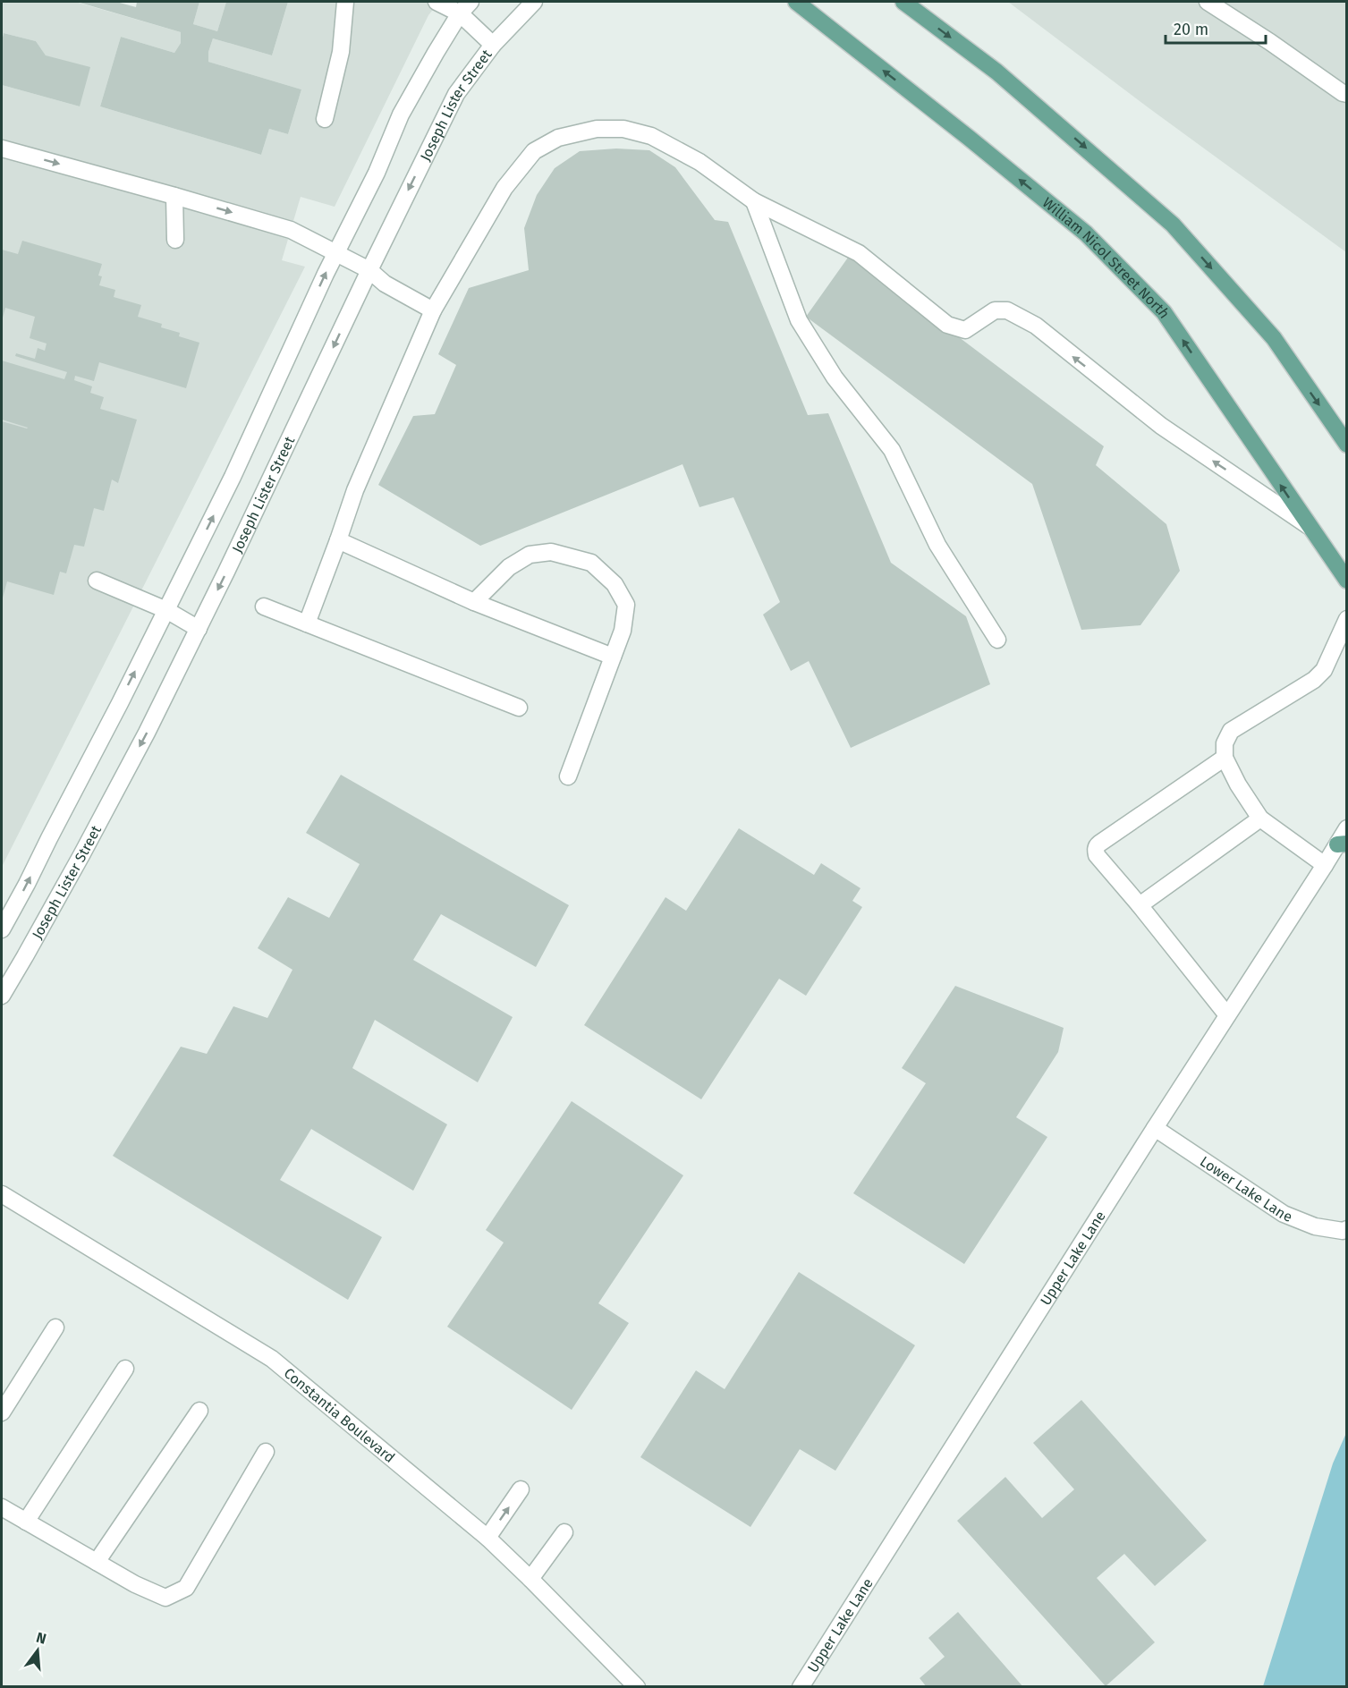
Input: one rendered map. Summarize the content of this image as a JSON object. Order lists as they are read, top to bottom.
{
  "streets": {
    "main road": ["William Nicol Street North"],
    "street": [
      "Joseph Lister Street",
      "Lower Lake Lane",
      "Upper Lake Lane",
      "Constantia Boulevard"
    ]
  },
  "crossings": [
    ["Lower Lake Lane", "Upper Lake Lane"]
  ],
  "scale_bar": "20 m",
  "north": "top"
}
